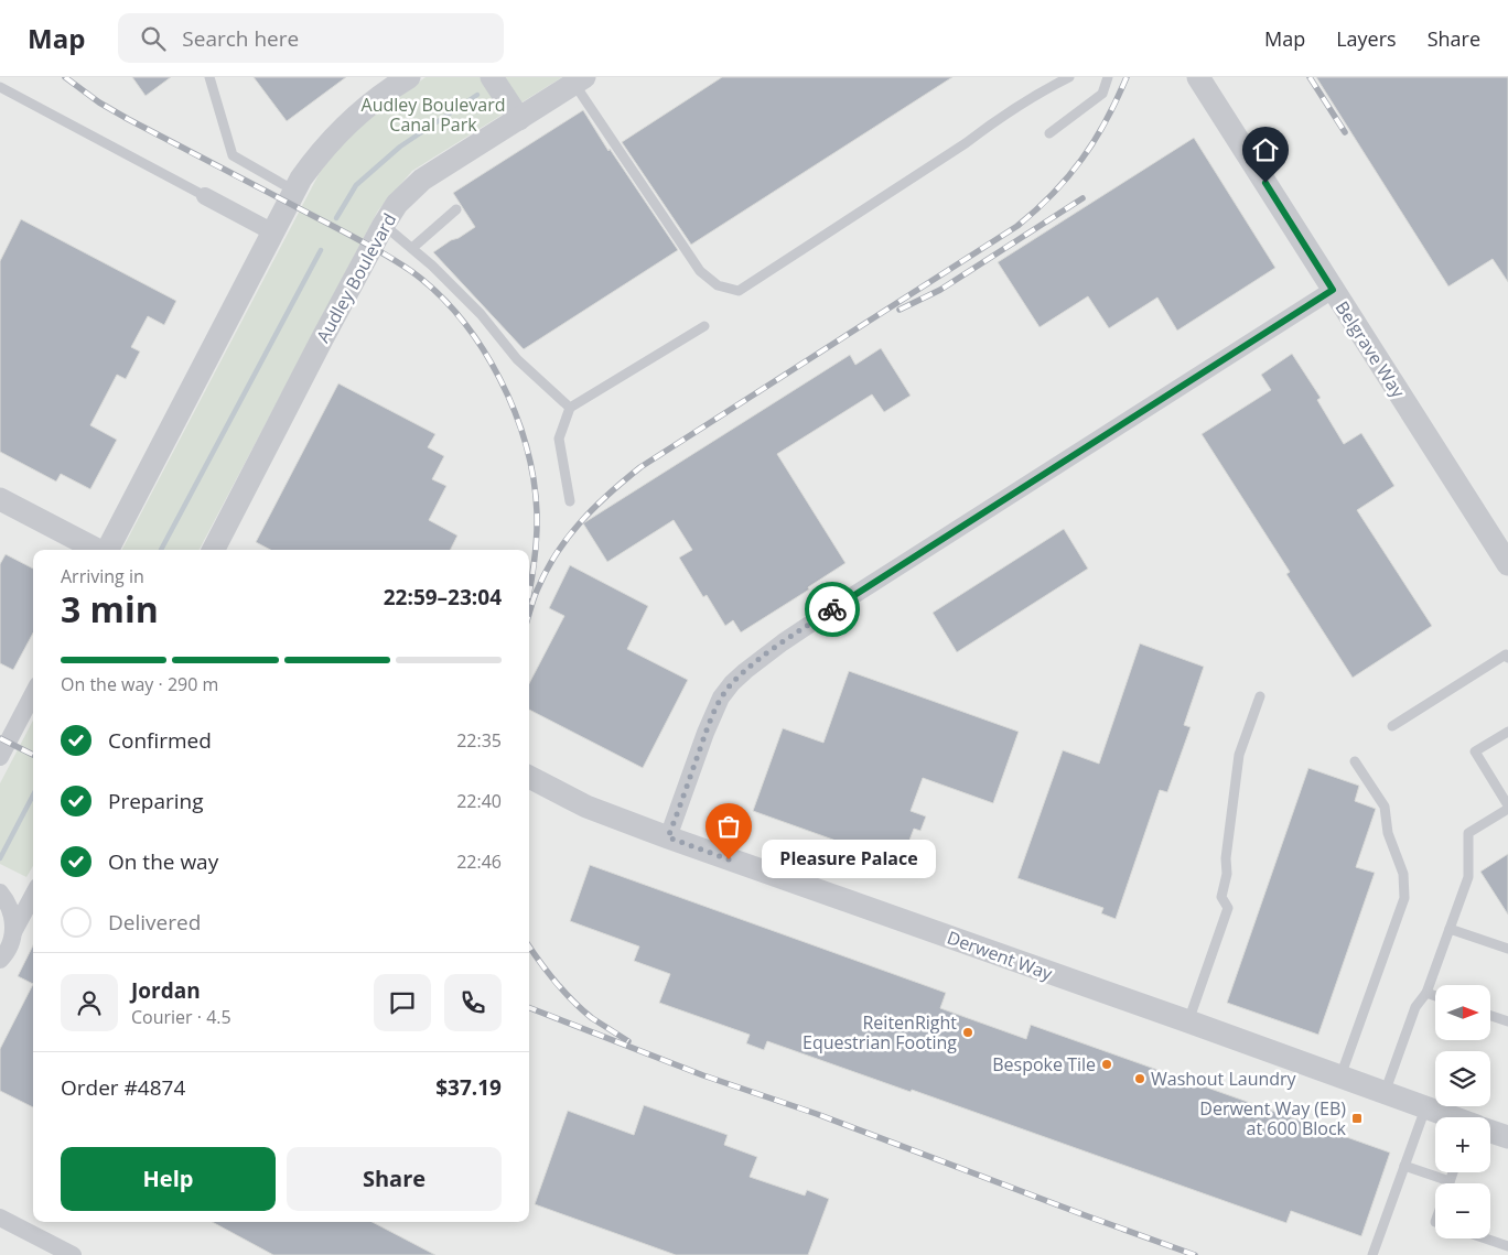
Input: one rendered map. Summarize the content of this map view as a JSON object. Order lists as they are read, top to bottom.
{
  "streets": {
    "street": ["Audley Boulevard", "Belgrave Way", "Derwent Way"]
  },
  "parks": ["Audley Boulevard Canal Park"],
  "places": {
    "other": [
      "Pleasure Palace",
      "ReitenRight Equestrian Footing",
      "Bespoke Tile",
      "Washout Laundry"
    ],
    "transit": ["Derwent Way (EB) at 600 Block"]
  },
  "north": "right",
  "page": {
    "header": "Map",
    "search": "Search here",
    "nav": ["Map", "Layers", "Share"],
    "heading": ["3 min", "Arriving in", "22:59–23:04"],
    "panel": [
      "Jordan",
      "Courier · 4.5",
      "Order #4874",
      "$37.19"
    ],
    "bar": "On the way · 290 m",
    "list": [
      ["Confirmed", "22:35"],
      ["Preparing", "22:40"],
      ["On the way", "22:46"],
      "Delivered"
    ],
    "bubble": "Pleasure Palace",
    "map_buttons": ["+", "−"],
    "buttons": ["Help", "Share"]
  }
}
